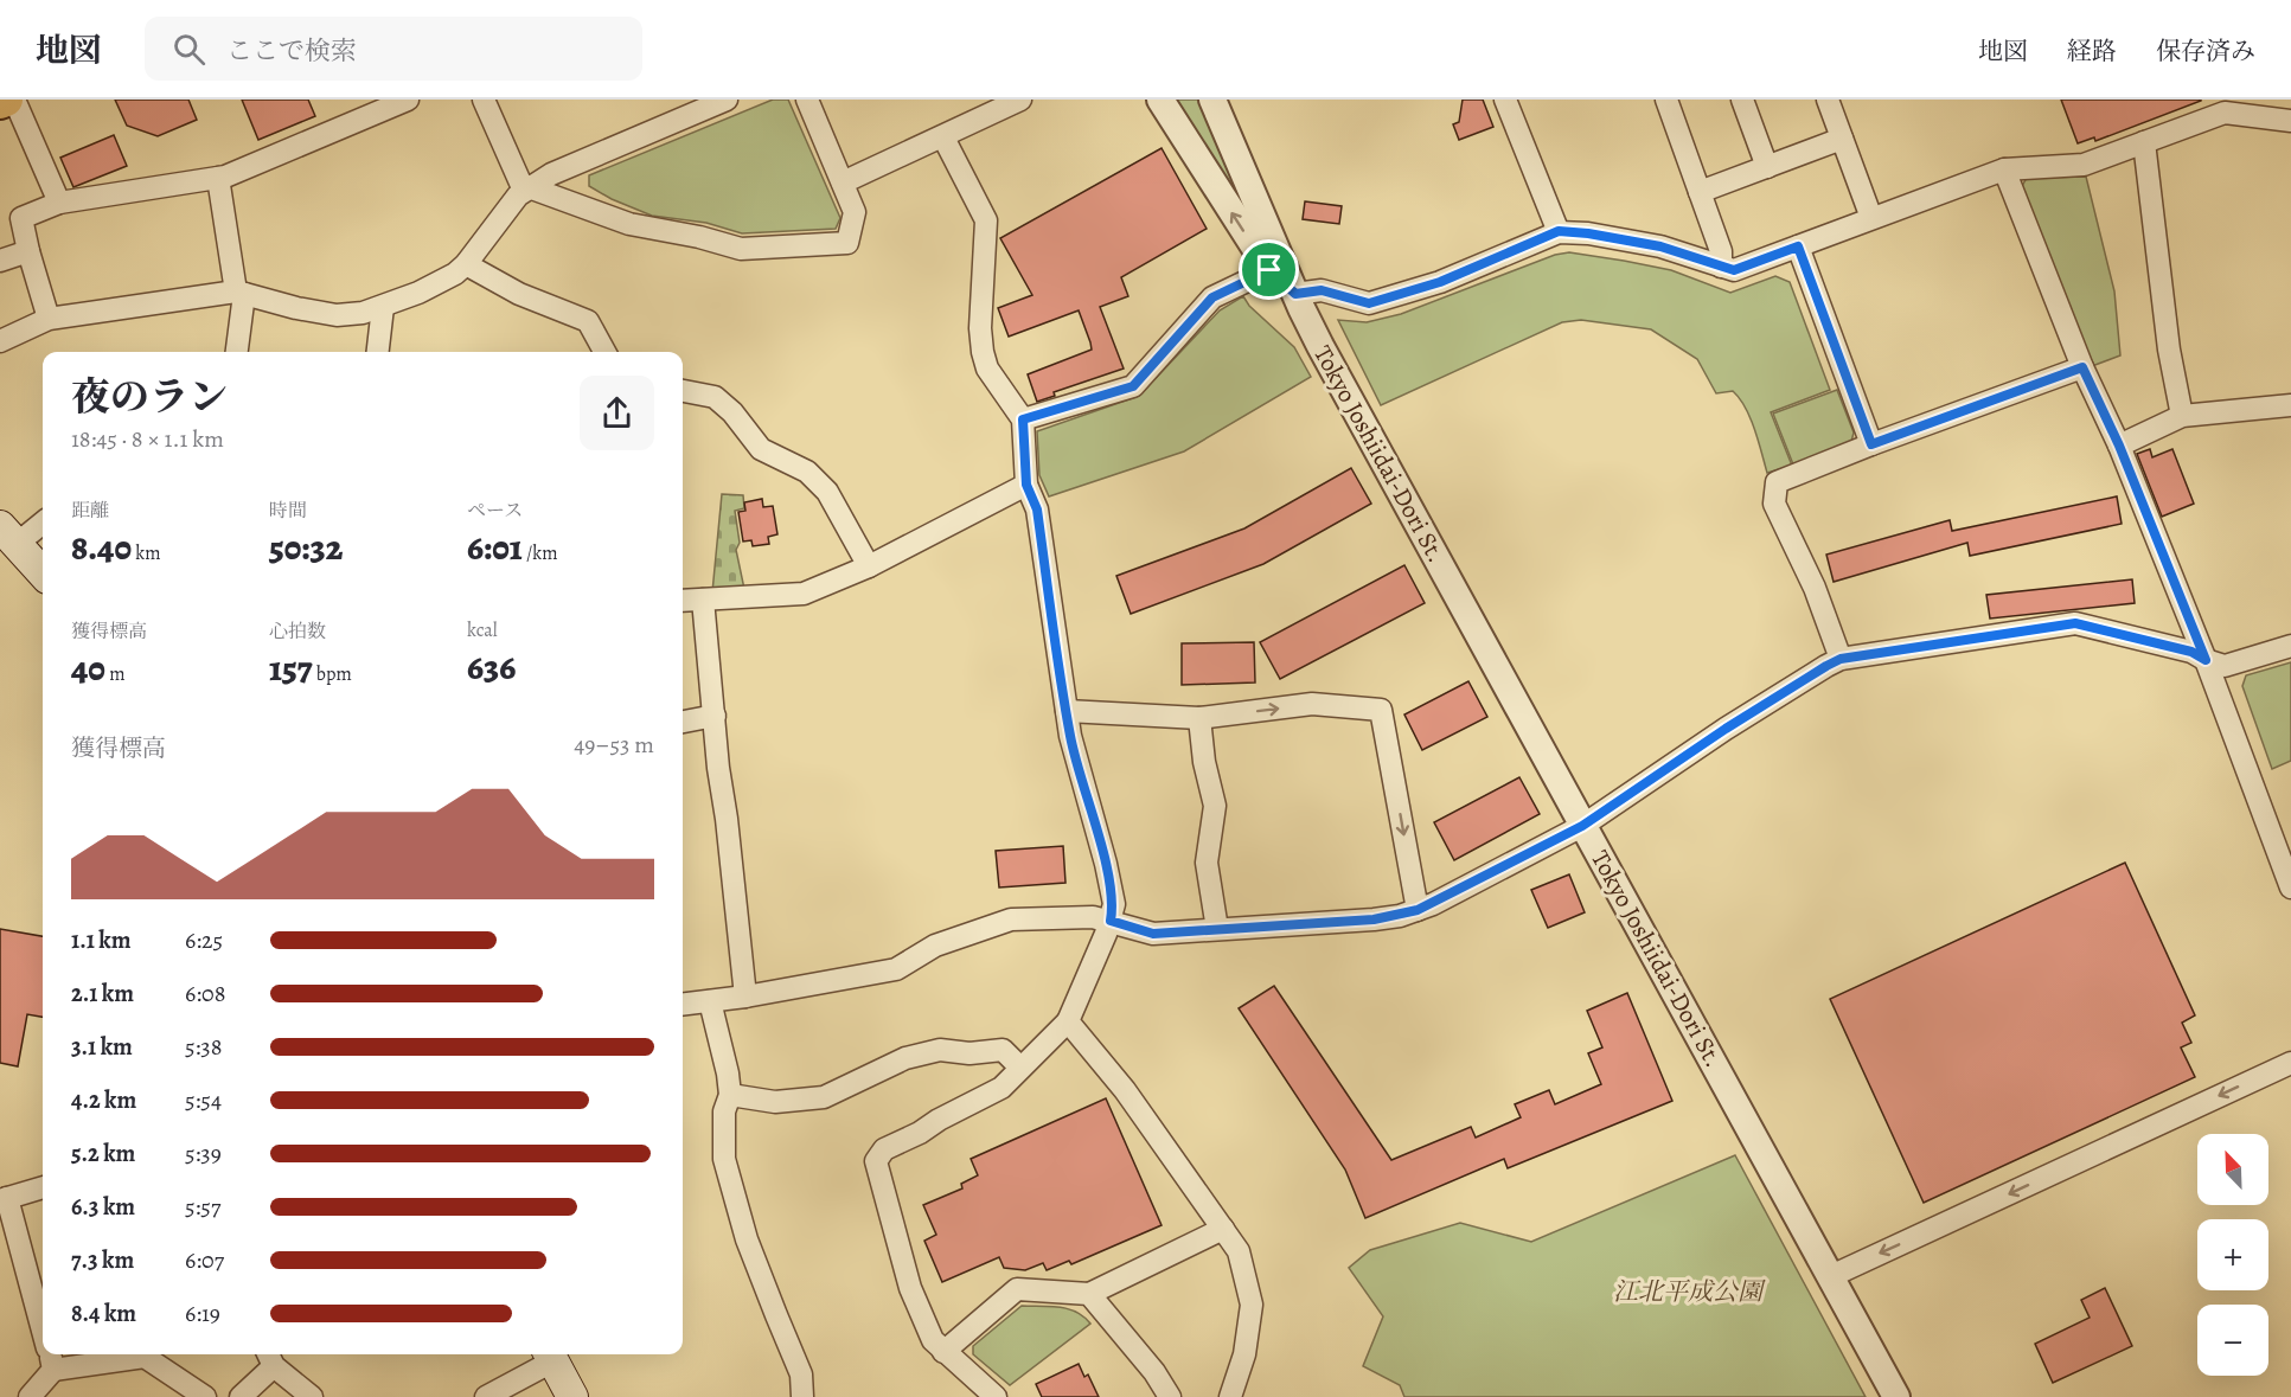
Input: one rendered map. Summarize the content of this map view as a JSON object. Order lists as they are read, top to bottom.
{
  "streets": {
    "street": ["Tokyo Joshiidai-Dori St."]
  },
  "parks": ["江北平成公園"],
  "north": "top left",
  "page": {
    "header": "地図",
    "search": "ここで検索",
    "nav": ["地図", "経路", "保存済み"],
    "heading": ["夜のラン", "18:45 · 8 × 1.1 km"],
    "stats": [
      ["距離", "8.40 km"],
      ["時間", "50:32"],
      ["ペース", "6:01 /km"],
      ["獲得標高", "40 m"],
      ["心拍数", "157 bpm"],
      ["kcal", "636"]
    ],
    "chart": ["獲得標高", "49–53 m"],
    "list": [
      {
        "name": "1.1 km",
        "note": "6:25"
      },
      {
        "name": "2.1 km",
        "note": "6:08"
      },
      {
        "name": "3.1 km",
        "note": "5:38"
      },
      {
        "name": "4.2 km",
        "note": "5:54"
      },
      {
        "name": "5.2 km",
        "note": "5:39"
      },
      {
        "name": "6.3 km",
        "note": "5:57"
      },
      {
        "name": "7.3 km",
        "note": "6:07"
      },
      {
        "name": "8.4 km",
        "note": "6:19"
      }
    ],
    "map_buttons": ["+", "−"]
  }
}
